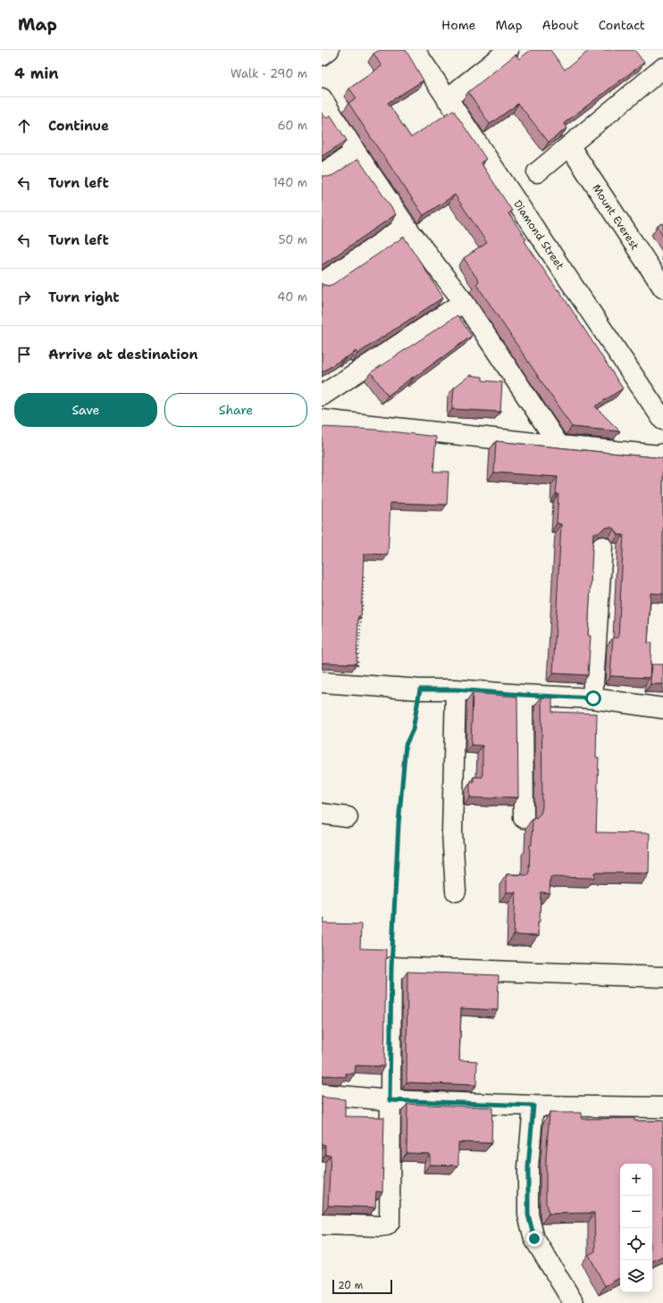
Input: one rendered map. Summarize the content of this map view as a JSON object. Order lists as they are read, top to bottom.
{
  "streets": {
    "street": ["Mount Everest", "Diamond Street"]
  },
  "scale_bar": "20 m",
  "page": {
    "header": "Map",
    "nav": [
      "Home",
      "Map",
      "About",
      "Contact"
    ],
    "heading": ["4 min", "Walk · 290 m"],
    "list": [
      ["Continue", "60 m"],
      ["Turn left", "140 m"],
      ["Turn left", "50 m"],
      ["Turn right", "40 m"],
      "Arrive at destination"
    ],
    "buttons": ["Save", "Share"],
    "map_buttons": ["+", "−"],
    "scale": "20 m"
  }
}
